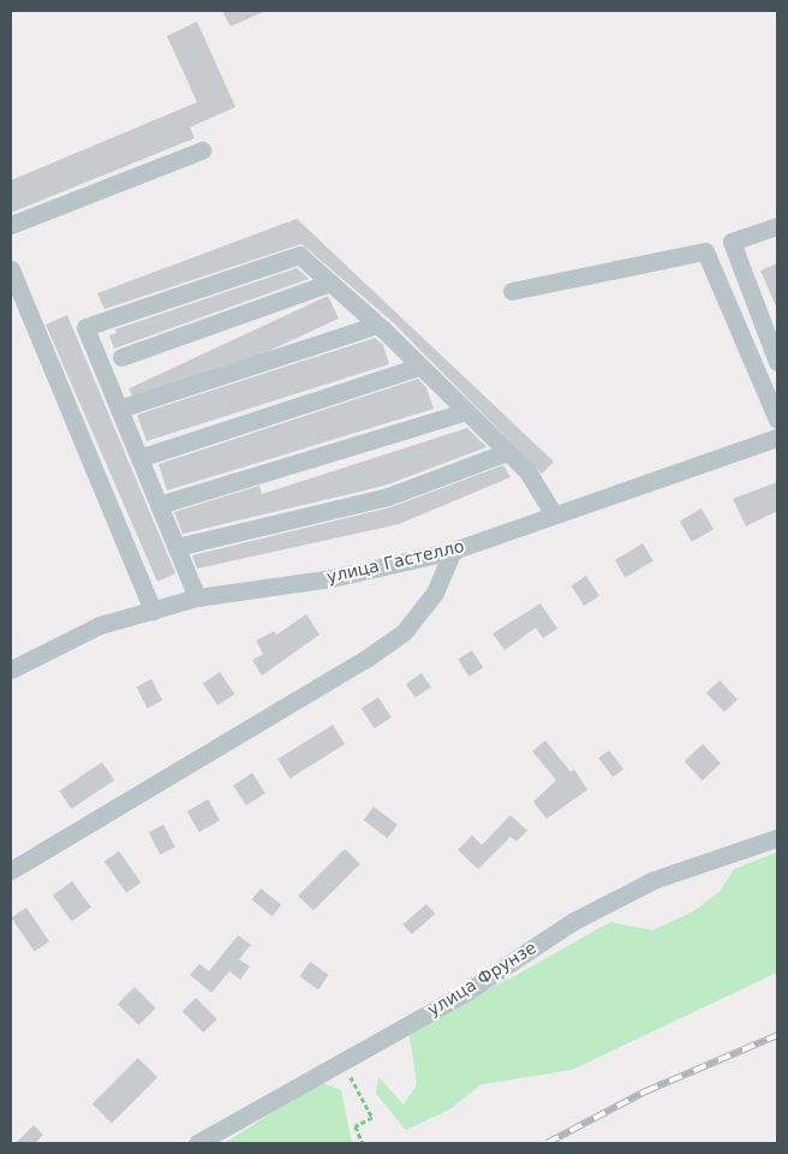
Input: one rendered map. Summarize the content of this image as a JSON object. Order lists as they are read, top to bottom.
{
  "streets": {
    "street": ["улица Гастелло", "улица Фрунзе"]
  }
}
